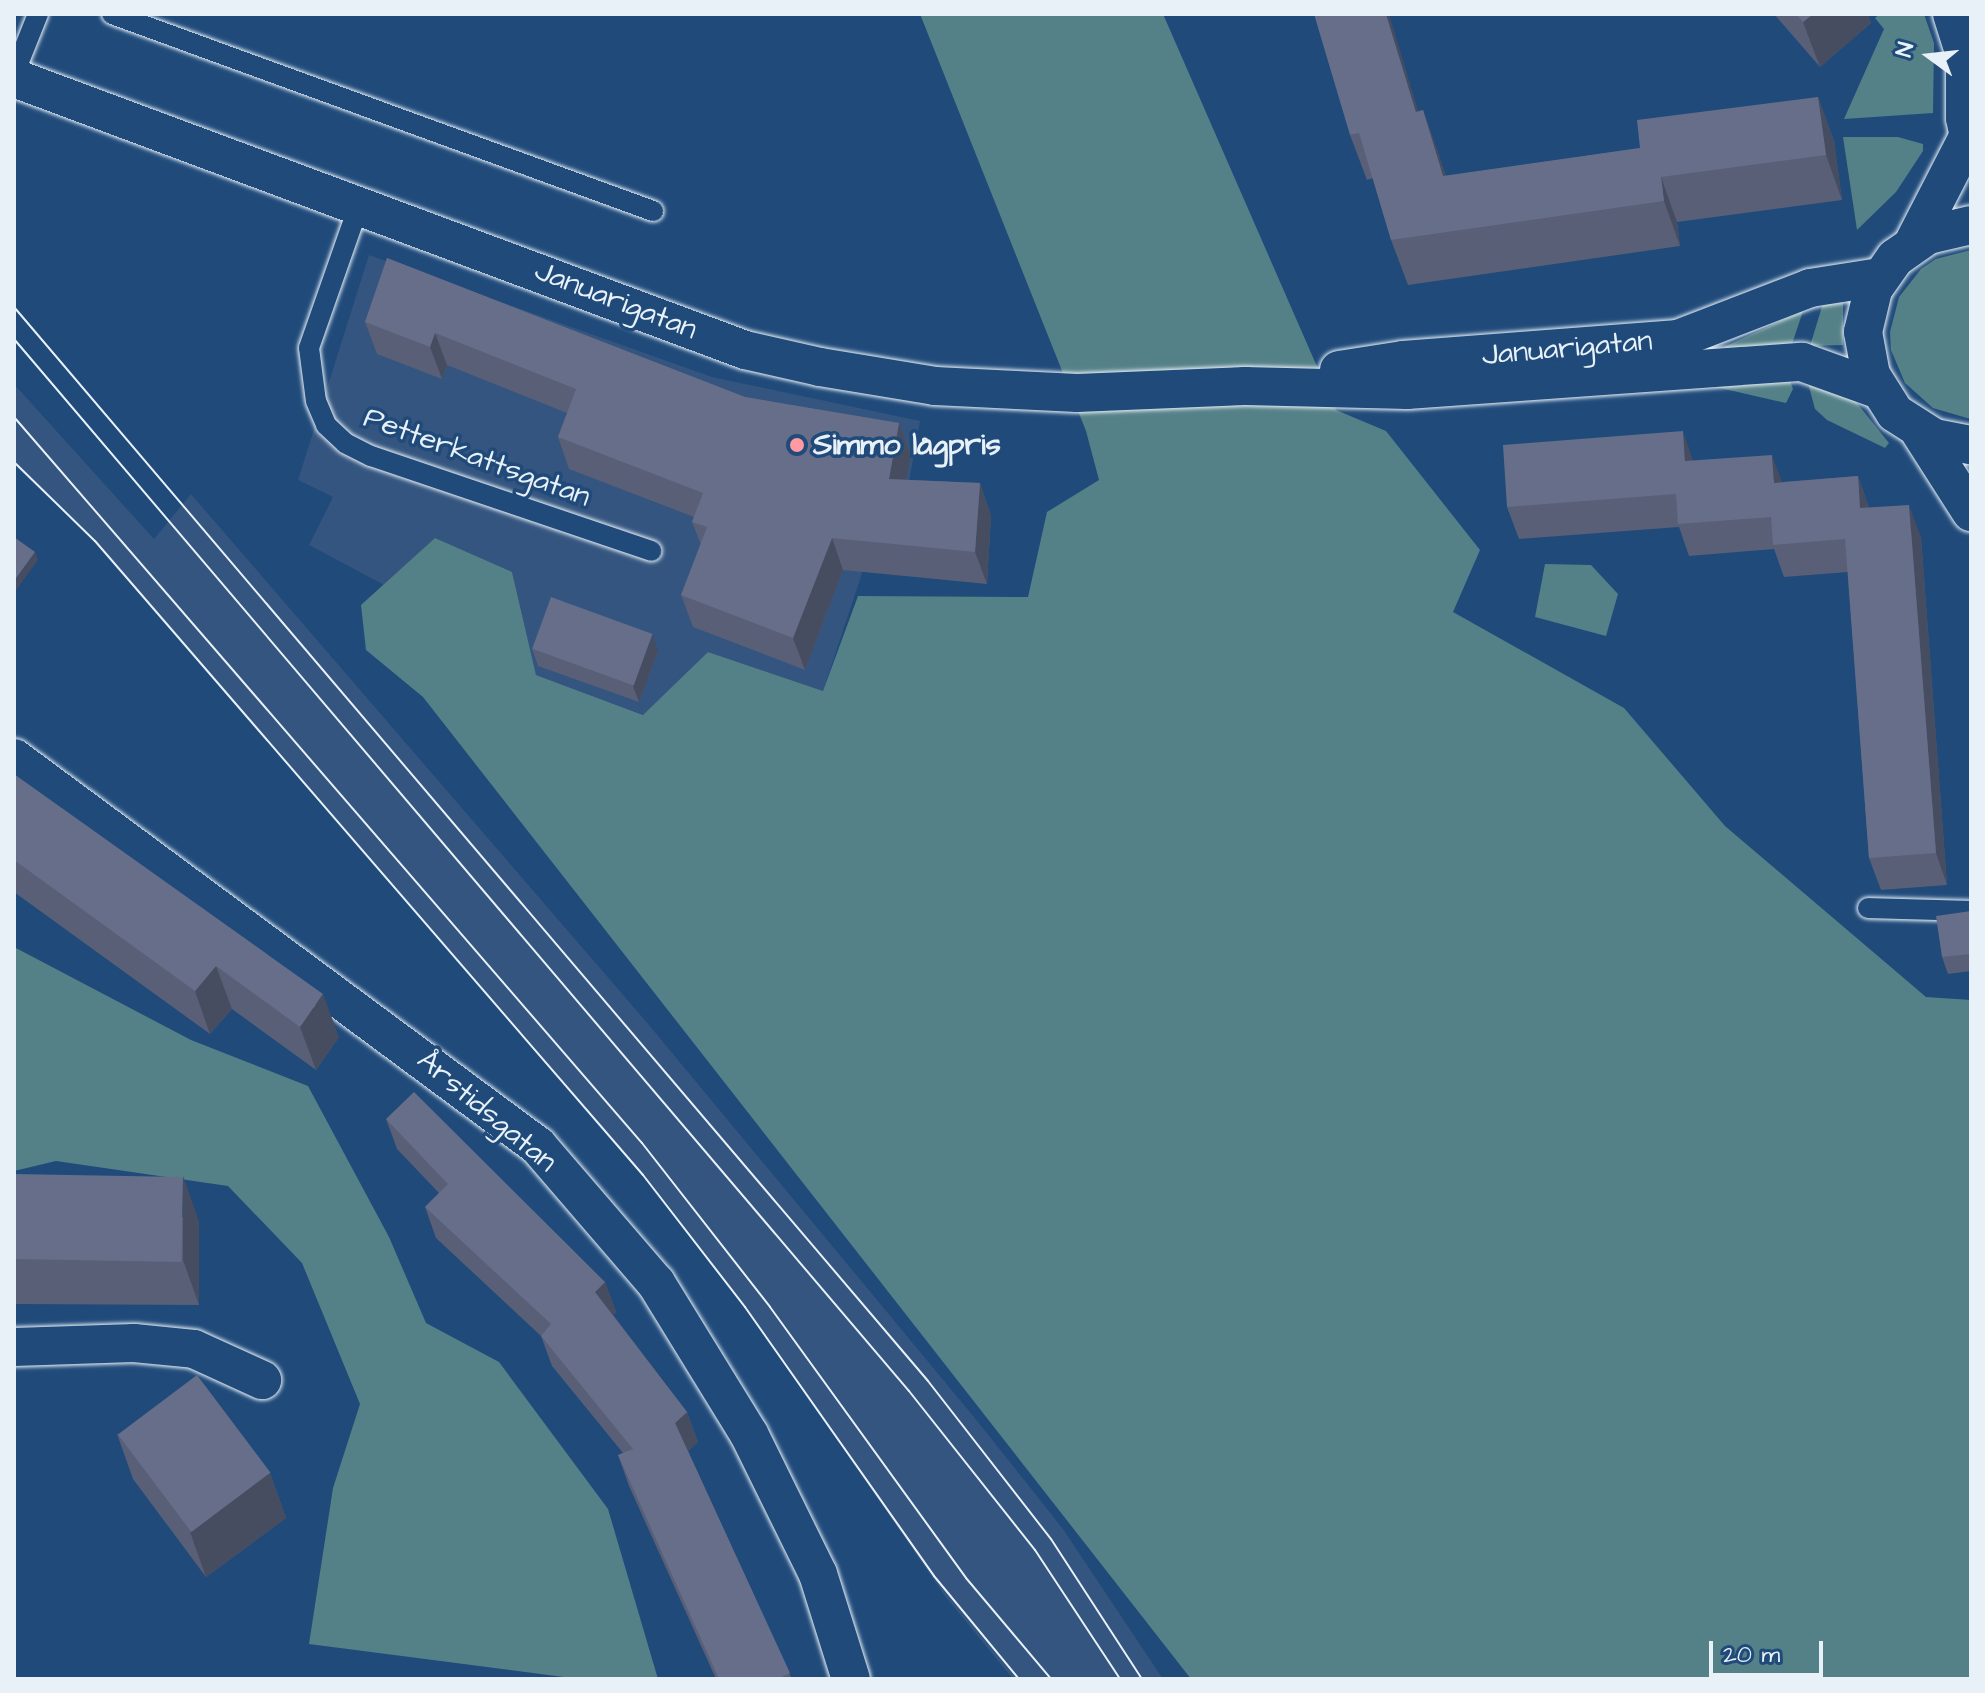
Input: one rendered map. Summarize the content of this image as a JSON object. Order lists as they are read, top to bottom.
{
  "streets": {
    "street": ["Januarigatan", "Årstidsgatan"],
    "lane": ["Petterkattsgatan"]
  },
  "crossings": [
    ["Januarigatan", "Petterkattsgatan"]
  ],
  "places": ["Simmo lågpris"],
  "scale_bar": "20 m",
  "north": "left"
}
